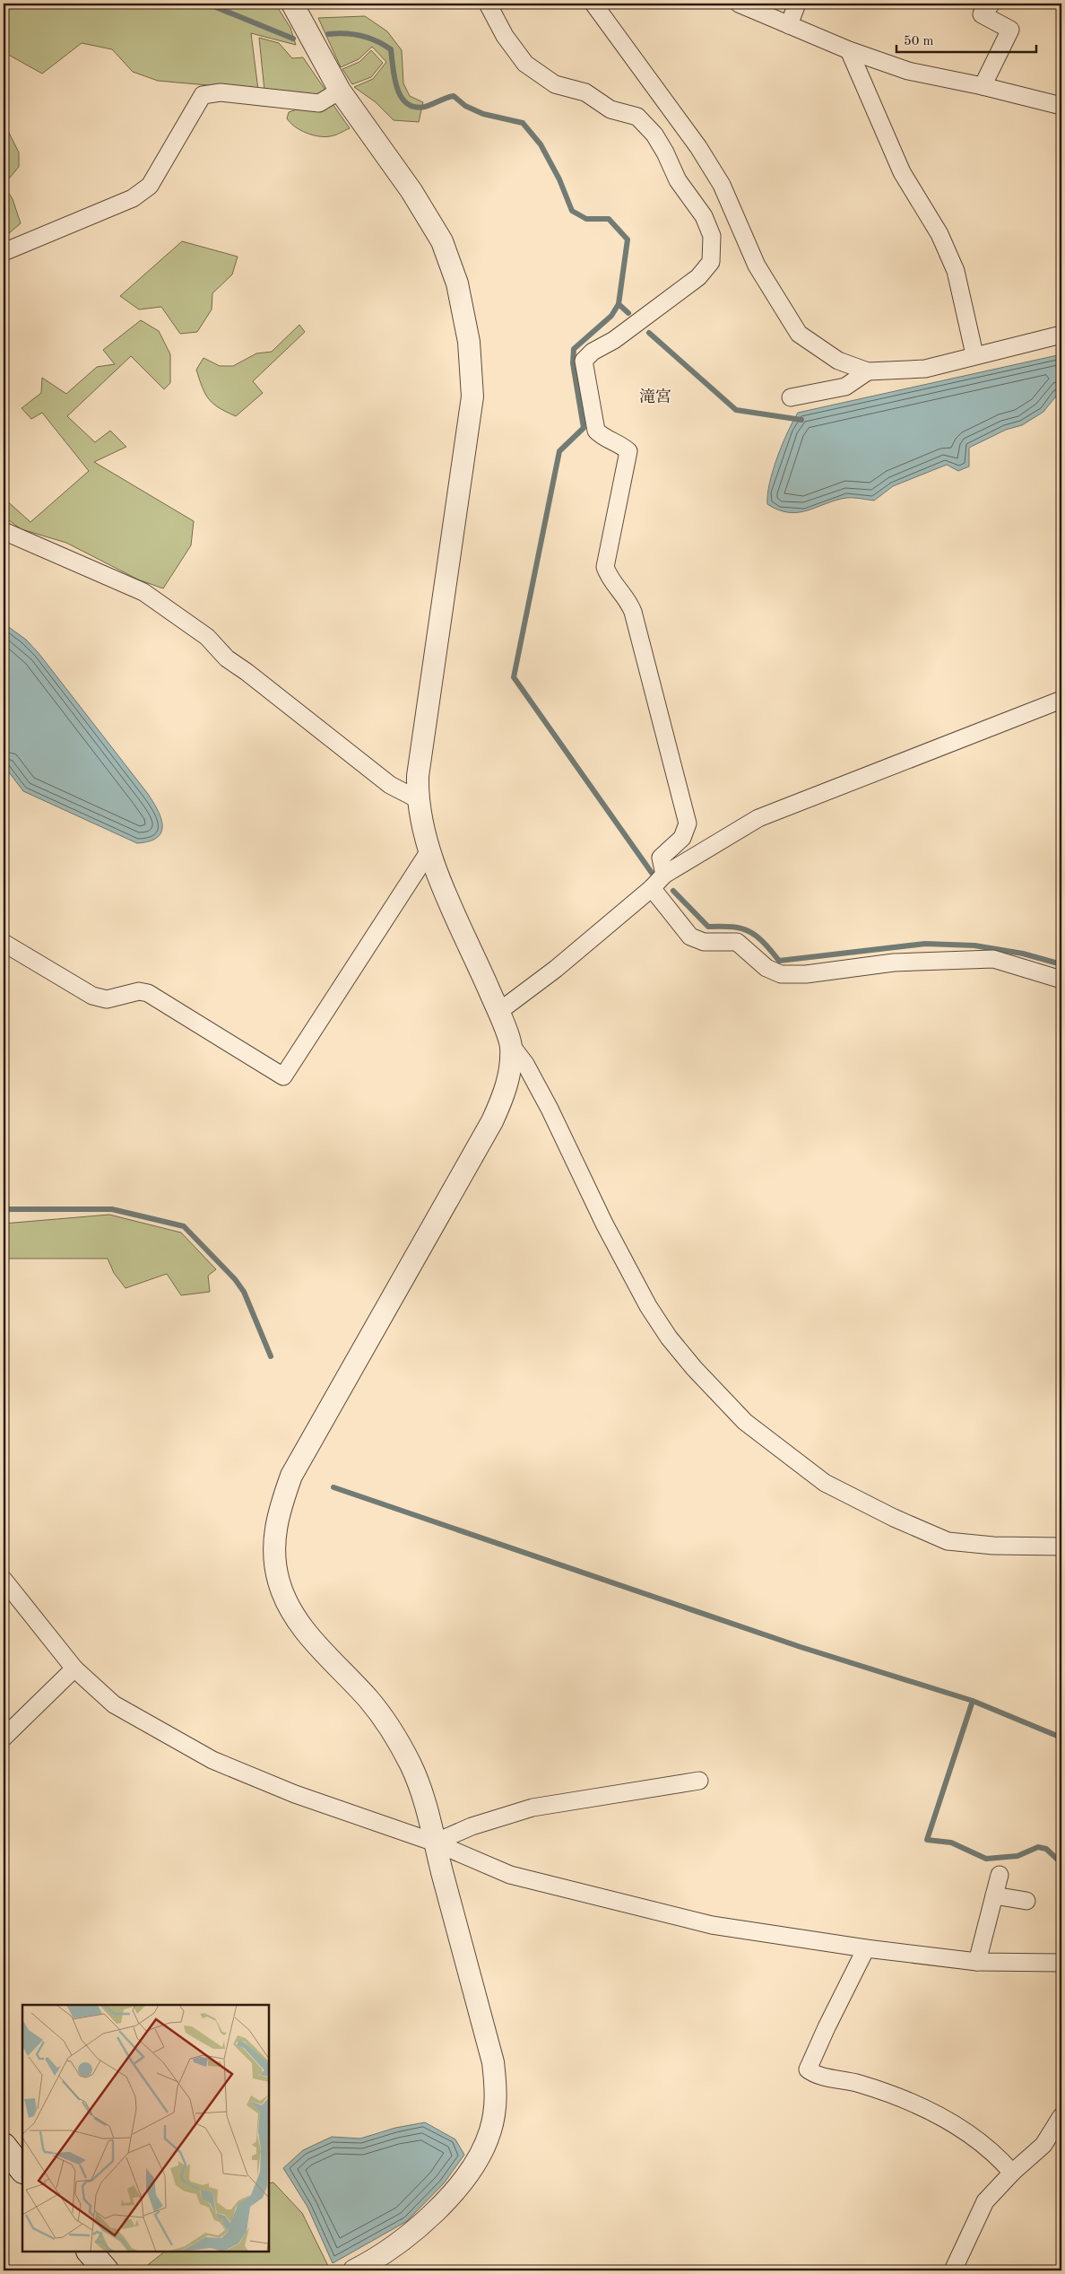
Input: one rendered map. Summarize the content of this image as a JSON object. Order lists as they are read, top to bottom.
{
  "districts": ["滝宮"],
  "scale_bar": "50 m"
}
